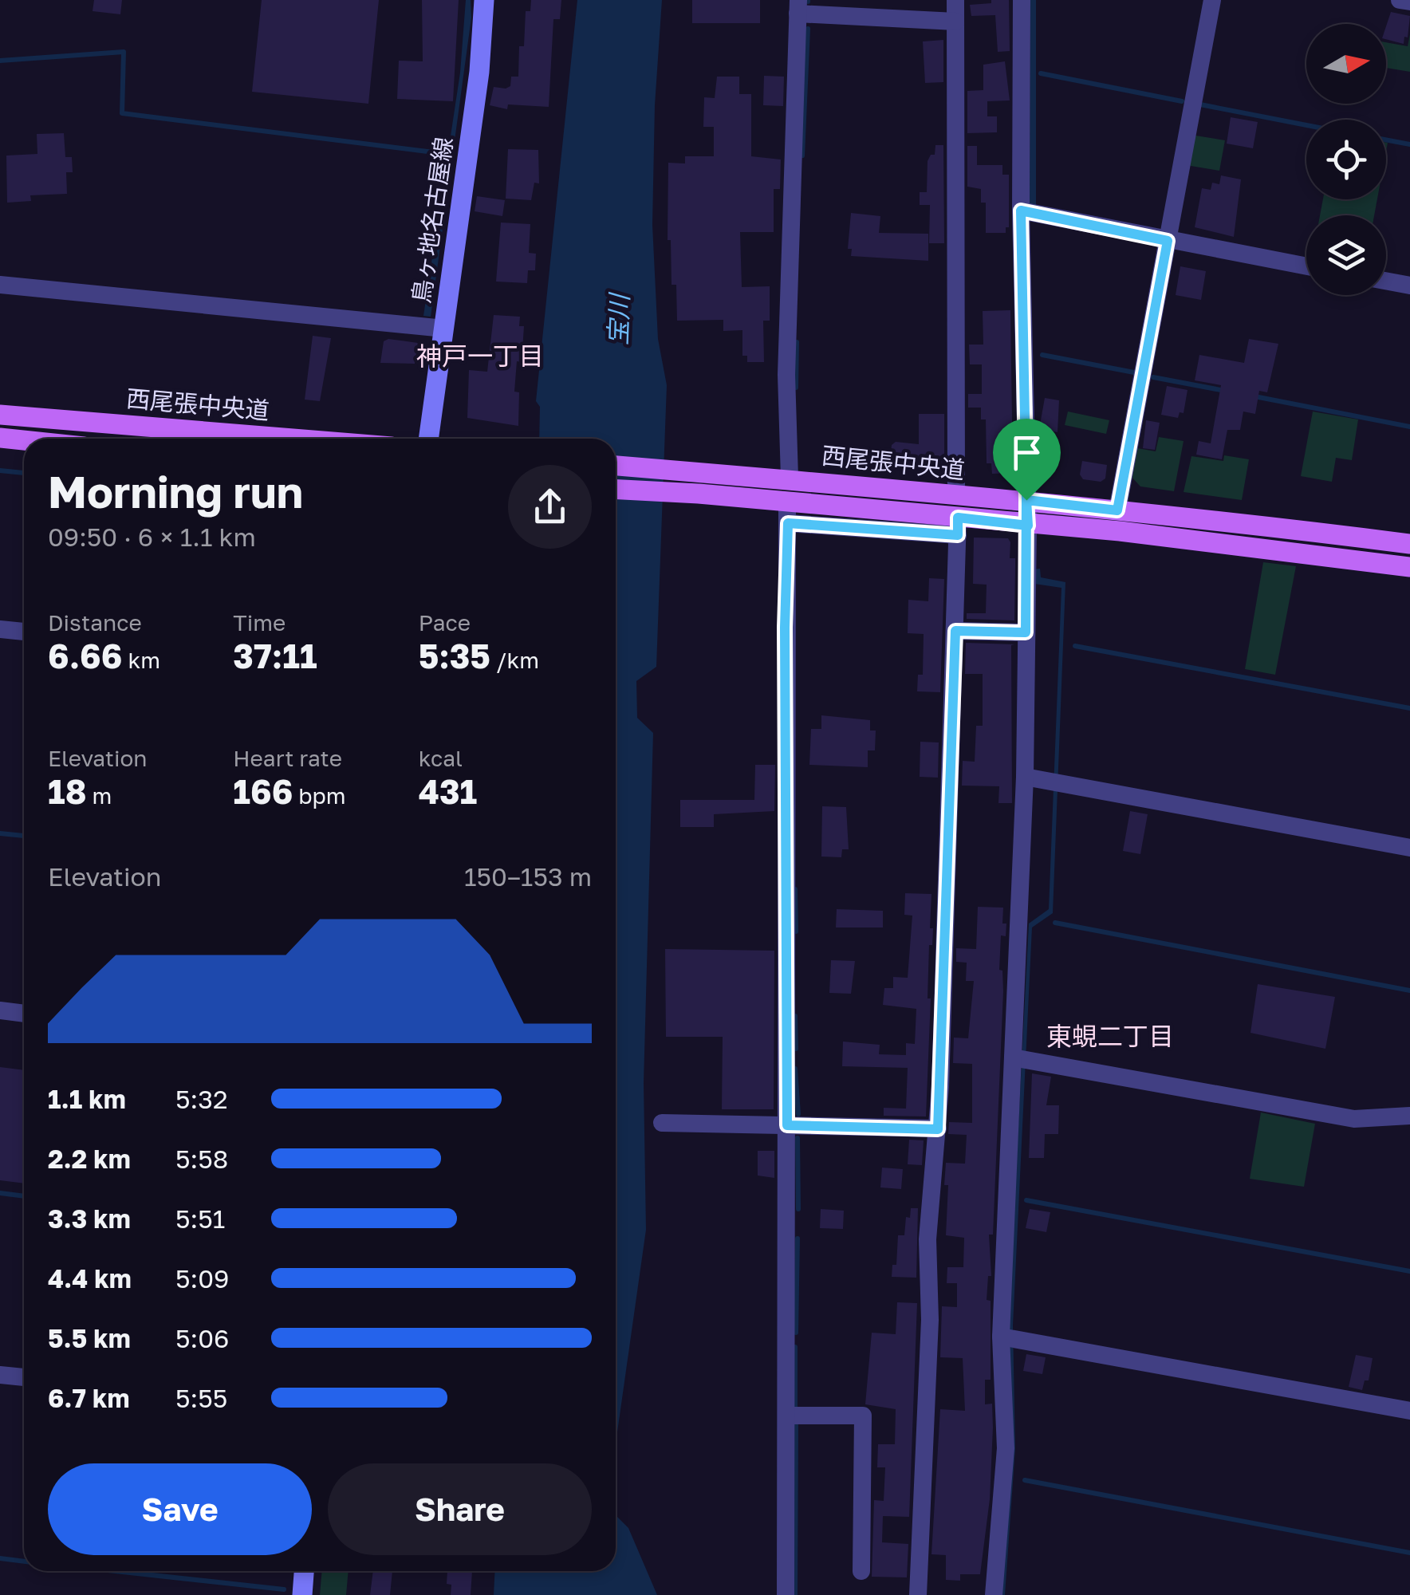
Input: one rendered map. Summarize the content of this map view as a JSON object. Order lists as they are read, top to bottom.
{
  "streets": {
    "main road": ["鳥ヶ地名古屋線", "西尾張中央道"]
  },
  "districts": ["神戸一丁目", "東蜆二丁目"],
  "water": ["宝川"],
  "north": "right",
  "page": {
    "heading": ["Morning run", "09:50 · 6 × 1.1 km"],
    "stats": [
      ["Distance", "6.66 km"],
      ["Time", "37:11"],
      ["Pace", "5:35 /km"],
      ["Elevation", "18 m"],
      ["Heart rate", "166 bpm"],
      ["kcal", "431"]
    ],
    "chart": ["Elevation", "150–153 m"],
    "list": [
      {
        "name": "1.1 km",
        "note": "5:32"
      },
      {
        "name": "2.2 km",
        "note": "5:58"
      },
      {
        "name": "3.3 km",
        "note": "5:51"
      },
      {
        "name": "4.4 km",
        "note": "5:09"
      },
      {
        "name": "5.5 km",
        "note": "5:06"
      },
      {
        "name": "6.7 km",
        "note": "5:55"
      }
    ],
    "buttons": ["Save", "Share"]
  }
}
